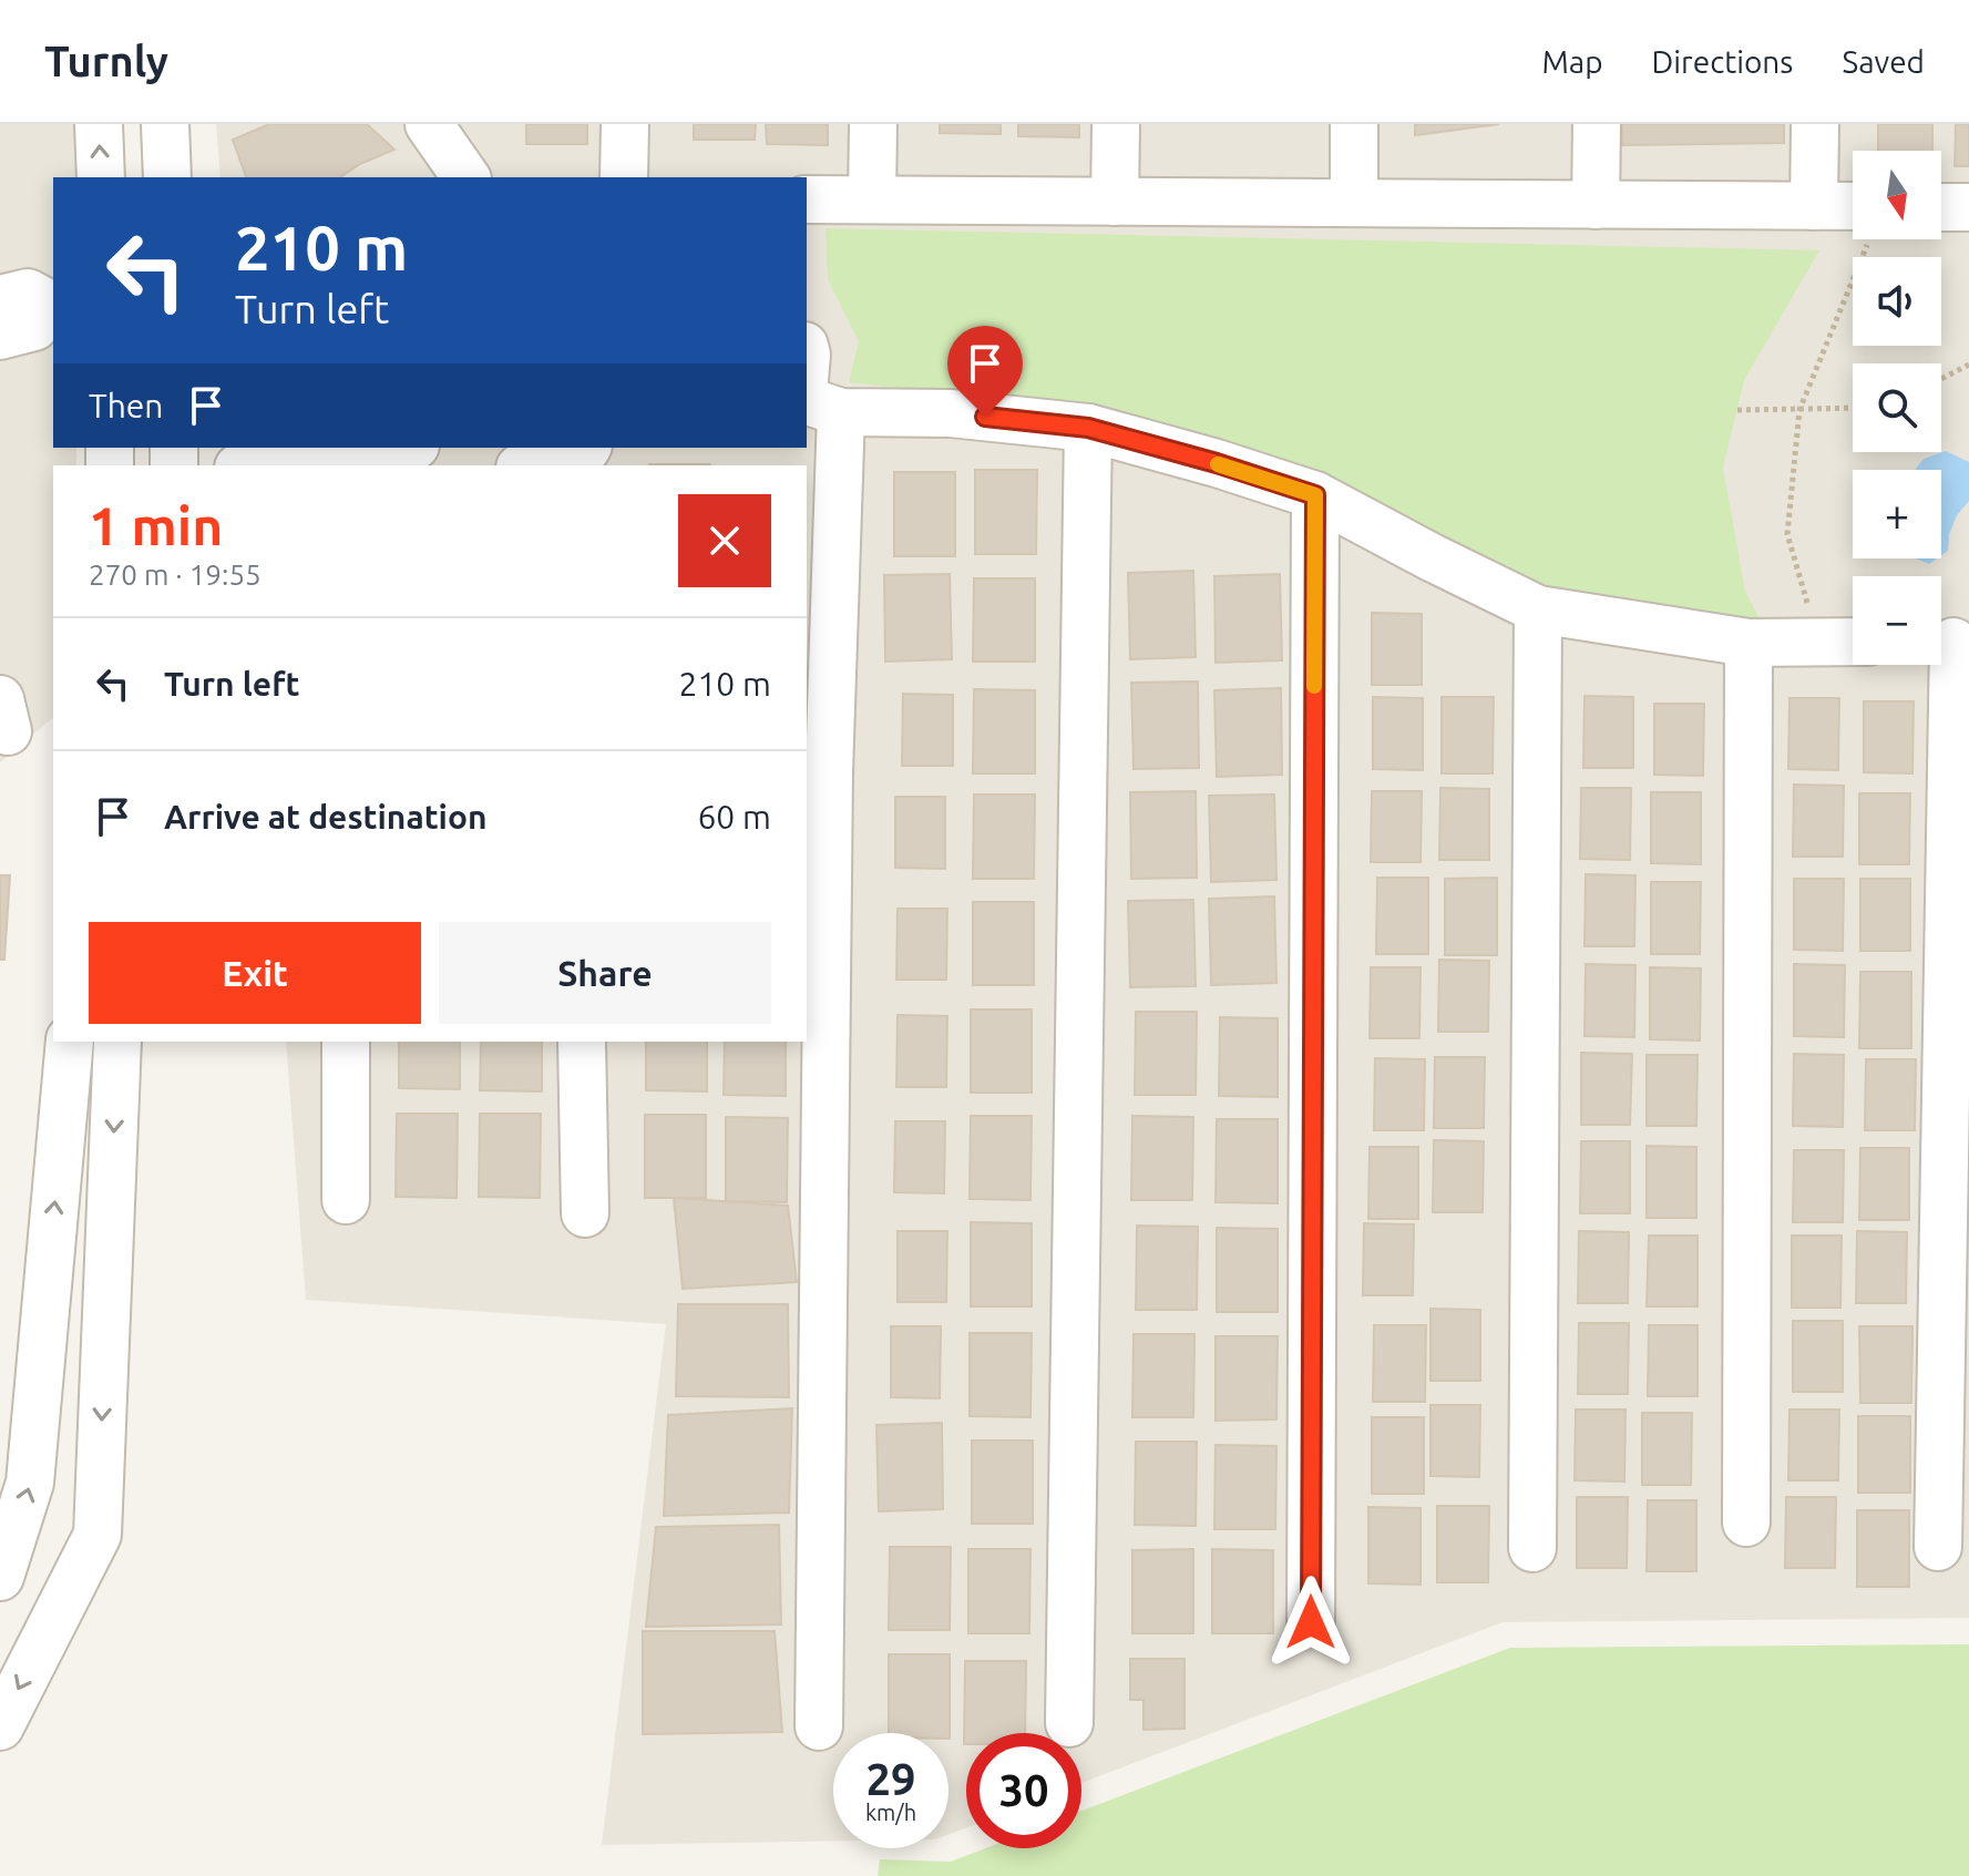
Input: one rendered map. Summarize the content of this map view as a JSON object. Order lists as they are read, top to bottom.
{
  "north": "bottom",
  "page": {
    "header": "Turnly",
    "nav": ["Map", "Directions", "Saved"],
    "map_buttons": ["+", "−"],
    "turn": ["210 m", "Turn left"],
    "then": "Then",
    "heading": ["1 min", "270 m · 19:55"],
    "list": [
      {
        "name": "Turn left",
        "value": "210 m"
      },
      {
        "name": "Arrive at destination",
        "value": "60 m"
      }
    ],
    "buttons": ["Exit", "Share"],
    "speed": "29 km/h",
    "limit": "30"
  }
}
